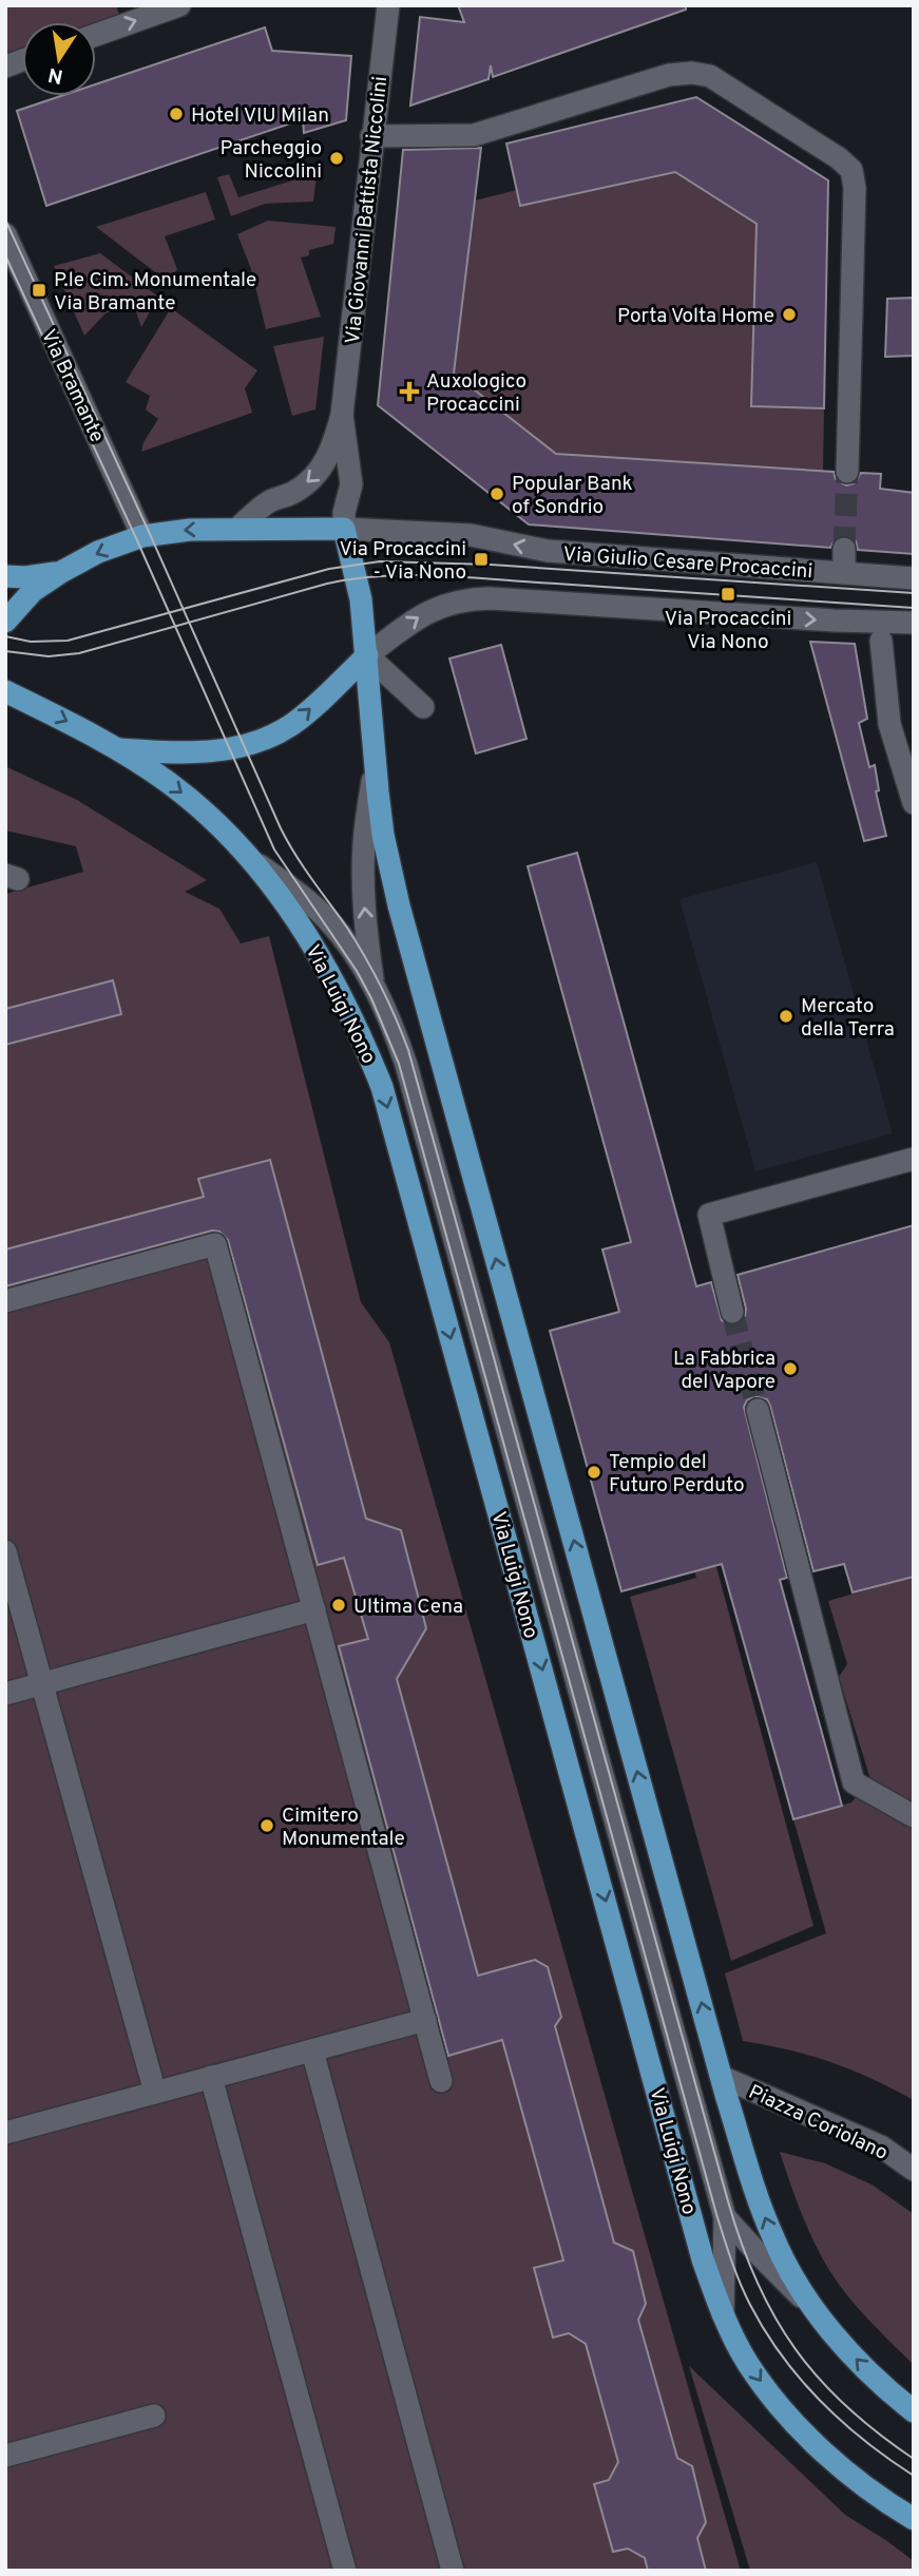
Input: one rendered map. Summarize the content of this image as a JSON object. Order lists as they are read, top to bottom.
{
  "streets": {
    "main road": ["Via Luigi Nono"],
    "street": [
      "Via Giovanni Battista Niccolini",
      "Via Bramante",
      "Via Giulio Cesare Procaccini",
      "Piazza Coriolano"
    ]
  },
  "places": {
    "other": [
      "Hotel VIU Milan",
      "Parcheggio Niccolini",
      "Porta Volta Home",
      "Popular Bank of Sondrio",
      "Mercato della Terra",
      "La Fabbrica del Vapore",
      "Tempio del Futuro Perduto",
      "Ultima Cena",
      "Cimitero Monumentale"
    ],
    "transit": ["P.le Cim. Monumentale Via Bramante", "Via Procaccini - Via Nono", "Via Procaccini Via Nono"],
    "health": ["Auxologico Procaccini"]
  },
  "north": "bottom"
}
